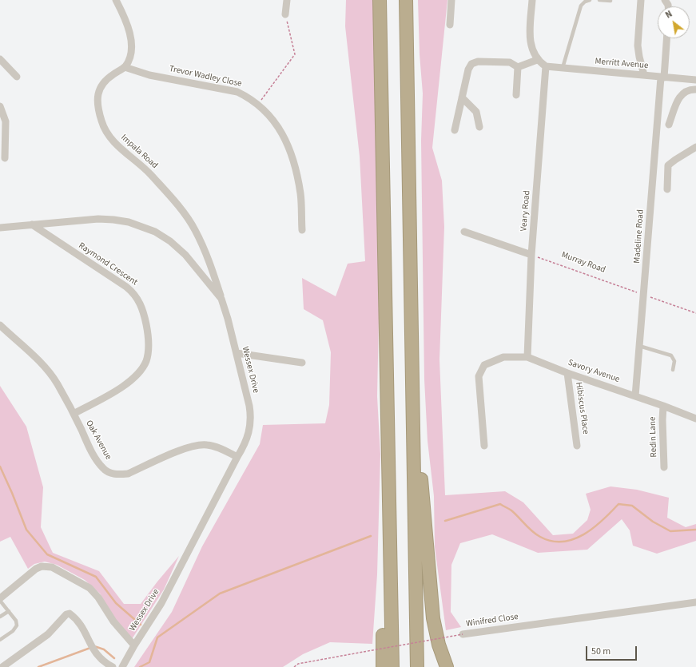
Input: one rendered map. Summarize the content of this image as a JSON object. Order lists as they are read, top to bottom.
{
  "streets": {
    "street": [
      "Merritt Avenue",
      "Trevor Wadley Close",
      "Impala Road",
      "Veary Road",
      "Madeline Road",
      "Raymond Crescent",
      "Wessex Drive",
      "Savory Avenue",
      "Hibiscus Place",
      "Redin Lane",
      "Oak Avenue",
      "Winifred Close"
    ],
    "path": ["Murray Road"]
  },
  "crossings": [
    ["Merritt Avenue", "Veary Road"],
    ["Merritt Avenue", "Madeline Road"],
    ["Trevor Wadley Close", "Impala Road"],
    ["Impala Road", "Wessex Drive"],
    ["Veary Road", "Murray Road"],
    ["Veary Road", "Savory Avenue"],
    ["Madeline Road", "Murray Road"],
    ["Madeline Road", "Savory Avenue"],
    ["Raymond Crescent", "Wessex Drive"],
    ["Raymond Crescent", "Oak Avenue"],
    ["Wessex Drive", "Oak Avenue"],
    ["Savory Avenue", "Hibiscus Place"],
    ["Savory Avenue", "Redin Lane"]
  ],
  "scale_bar": "50 m",
  "north": "top left"
}
